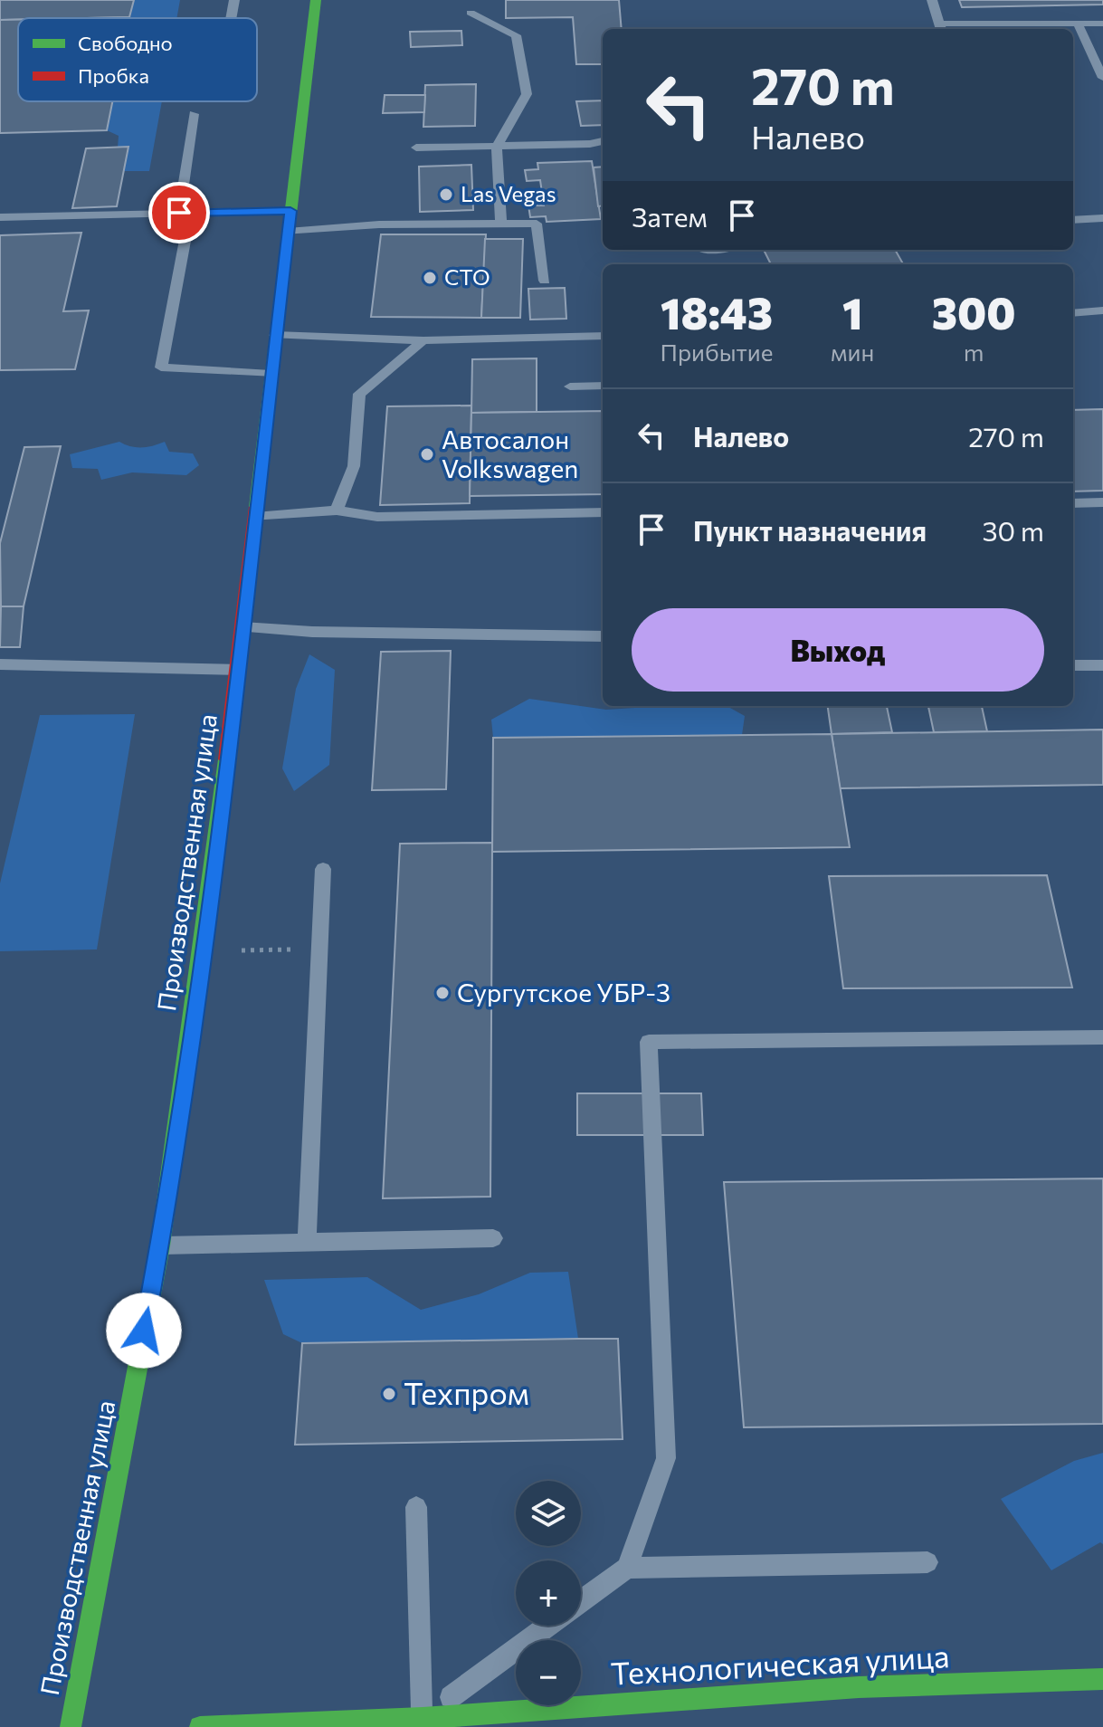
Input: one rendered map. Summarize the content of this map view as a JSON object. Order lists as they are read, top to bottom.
{
  "streets": {
    "main road": ["Производственная улица", "Технологическая улица"]
  },
  "places": [
    "Las Vegas",
    "СТО",
    "Автосалон Volkswagen",
    "Сургутское УБР-3",
    "Техпром"
  ],
  "legend": ["Свободно", "Пробка"],
  "page": {
    "turn": ["270 m", "Налево"],
    "then": "Затем",
    "eta": [
      "18:43",
      "Прибытие",
      "1",
      "мин",
      "300",
      "m"
    ],
    "list": [
      {
        "name": "Налево",
        "value": "270 m"
      },
      {
        "name": "Пункт назначения",
        "value": "30 m"
      }
    ],
    "buttons": "Выход",
    "map_buttons": ["+", "−"]
  }
}
